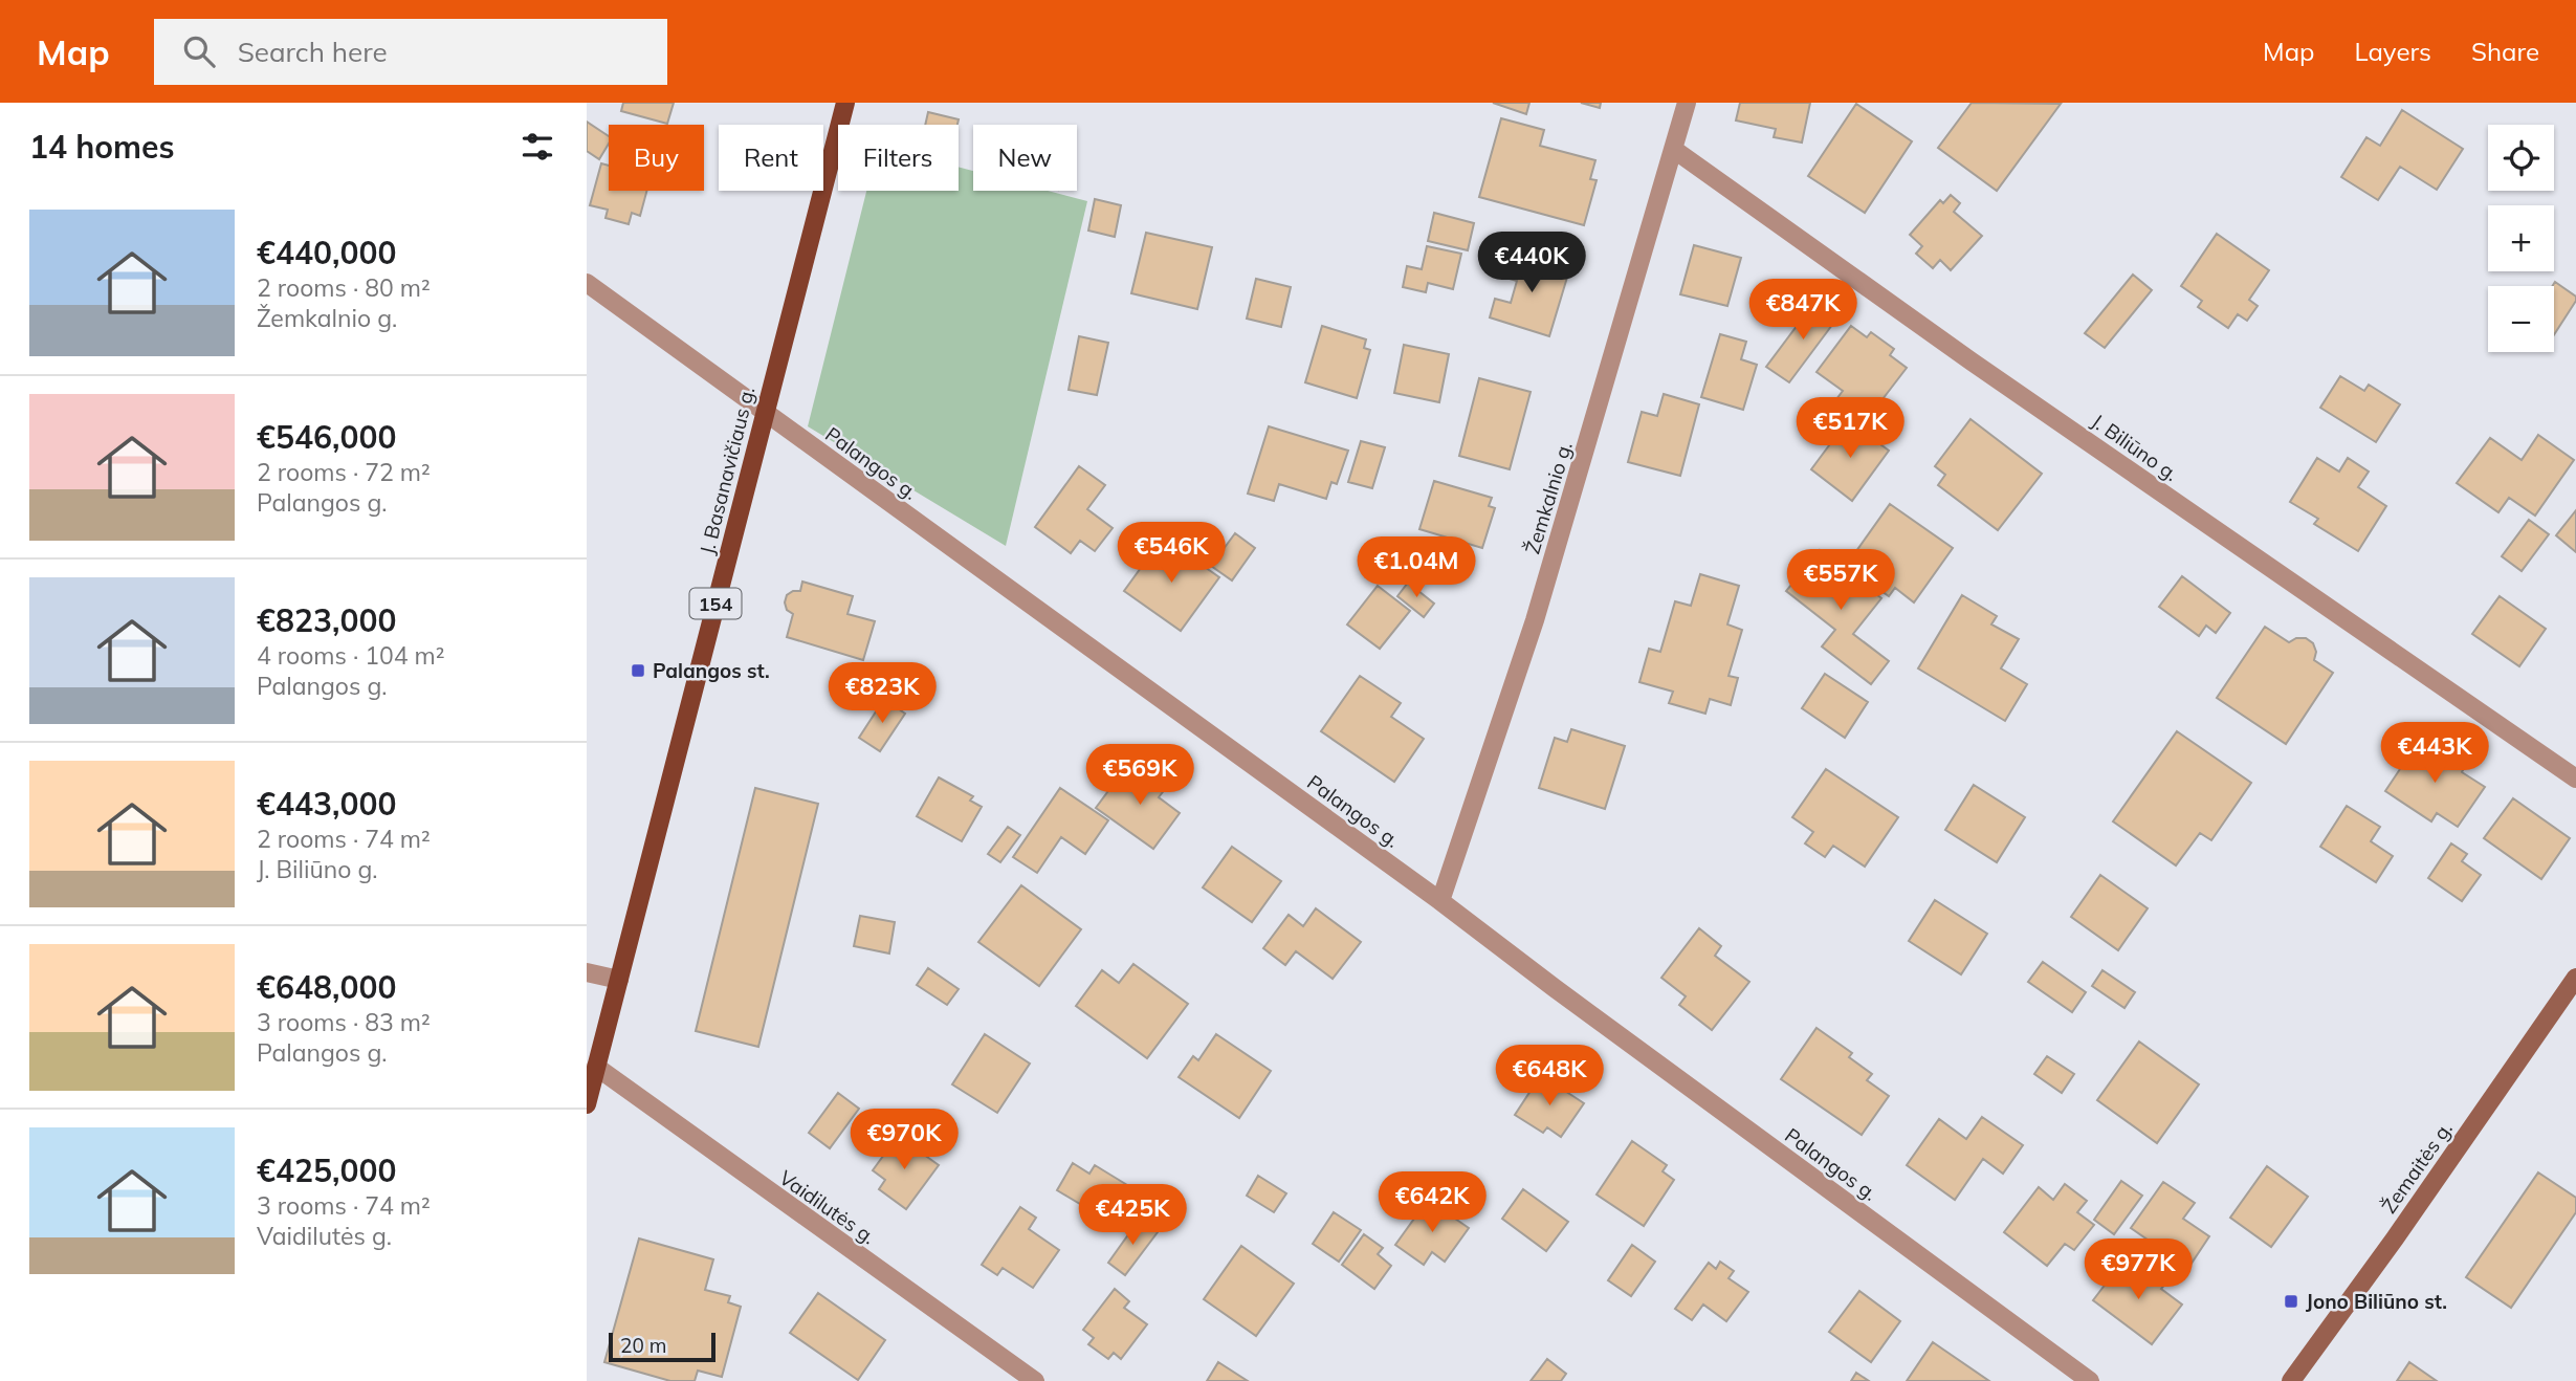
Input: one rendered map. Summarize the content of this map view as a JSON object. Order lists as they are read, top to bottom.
{
  "streets": {
    "main road": ["J. Basanavičiaus g.", "154", "Žemaitės g."],
    "street": [
      "J. Biliūno g.",
      "Palangos g.",
      "Žemkalnio g.",
      "Vaidilutės g."
    ]
  },
  "crossings": [
    ["J. Biliūno g.", "Žemkalnio g."],
    ["Palangos g.", "J. Basanavičiaus g."],
    ["Palangos g.", "Žemkalnio g."],
    ["J. Basanavičiaus g.", "Vaidilutės g."]
  ],
  "places": {
    "transit": ["Palangos st.", "Jono Biliūno st."]
  },
  "scale_bar": "20 m",
  "page": {
    "header": "Map",
    "search": "Search here",
    "nav": ["Map", "Layers", "Share"],
    "heading": "14 homes",
    "map_buttons": ["+", "−"],
    "chip": [
      "Buy",
      "Rent",
      "Filters",
      "New"
    ],
    "list": [
      {
        "name": "€440,000",
        "note": "2 rooms · 80 m² · Žemkalnio g."
      },
      {
        "name": "€546,000",
        "note": "2 rooms · 72 m² · Palangos g."
      },
      {
        "name": "€823,000",
        "note": "4 rooms · 104 m² · Palangos g."
      },
      {
        "name": "€443,000",
        "note": "2 rooms · 74 m² · J. Biliūno g."
      },
      {
        "name": "€648,000",
        "note": "3 rooms · 83 m² · Palangos g."
      },
      {
        "name": "€425,000",
        "note": "3 rooms · 74 m² · Vaidilutės g."
      }
    ],
    "price": [
      "€440K",
      "€847K",
      "€517K",
      "€546K",
      "€1.04M",
      "€557K",
      "€823K",
      "€443K",
      "€569K",
      "€648K",
      "€970K",
      "€642K",
      "€425K",
      "€977K"
    ],
    "scale": "20 m"
  }
}
